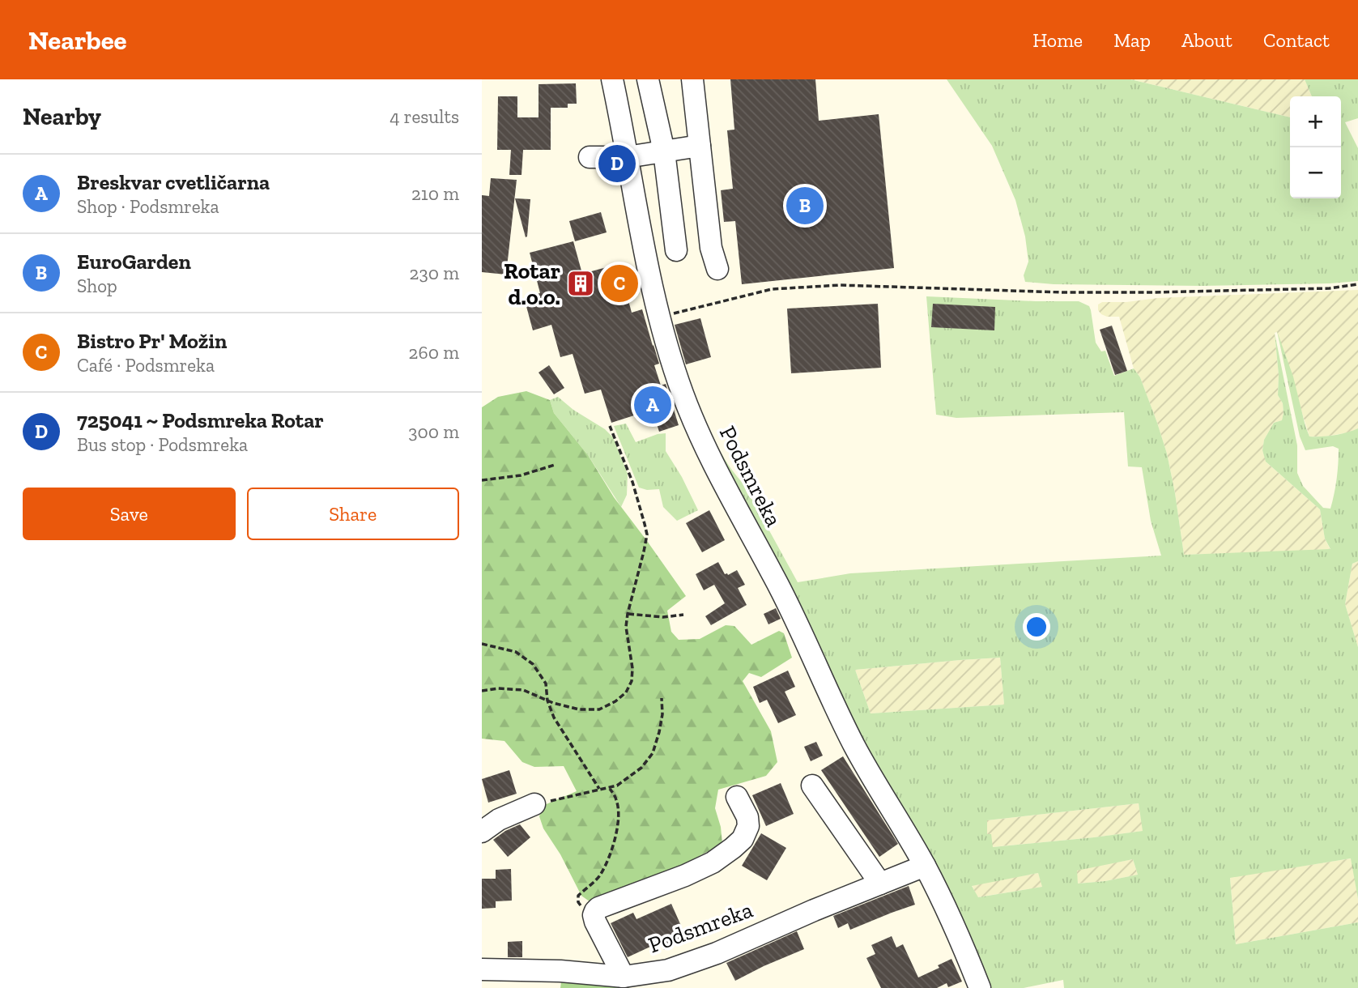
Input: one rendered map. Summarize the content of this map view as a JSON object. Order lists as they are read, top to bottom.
{
  "streets": {
    "street": ["Podsmreka"]
  },
  "places": {
    "building": ["Rotar d.o.o."]
  },
  "page": {
    "header": "Nearbee",
    "nav": [
      "Home",
      "Map",
      "About",
      "Contact"
    ],
    "heading": ["Nearby", "4 results"],
    "map_buttons": ["+", "−"],
    "pins": [
      "D",
      "B",
      "C",
      "A"
    ],
    "list": [
      {
        "mark": "A",
        "name": "Breskvar cvetličarna",
        "note": "Shop · Podsmreka",
        "value": "210 m"
      },
      {
        "mark": "B",
        "name": "EuroGarden",
        "note": "Shop",
        "value": "230 m"
      },
      {
        "mark": "C",
        "name": "Bistro Pr' Možin",
        "note": "Café · Podsmreka",
        "value": "260 m"
      },
      {
        "mark": "D",
        "name": "725041 ~ Podsmreka Rotar",
        "note": "Bus stop · Podsmreka",
        "value": "300 m"
      }
    ],
    "buttons": ["Save", "Share"]
  }
}
